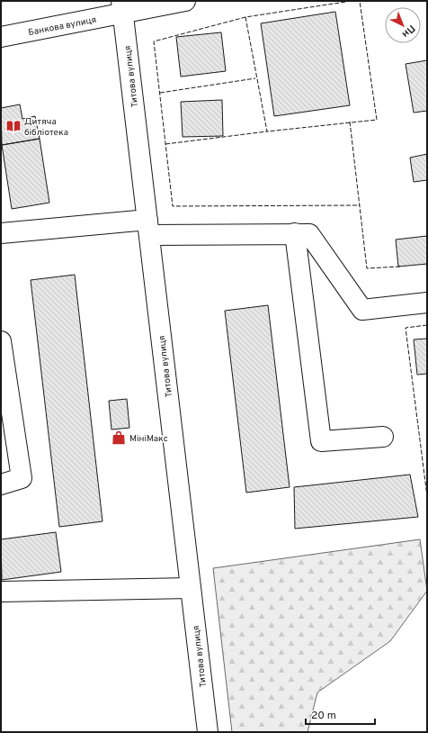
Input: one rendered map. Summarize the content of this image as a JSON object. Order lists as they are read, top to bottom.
{
  "streets": {
    "street": ["Банкова вулиця", "Титова вулиця"]
  },
  "crossings": [
    ["Банкова вулиця", "Титова вулиця"]
  ],
  "places": {
    "library": ["Дитяча бібліотека"],
    "shop": ["МініМакс"]
  },
  "scale_bar": "20 m",
  "north": "bottom right"
}
